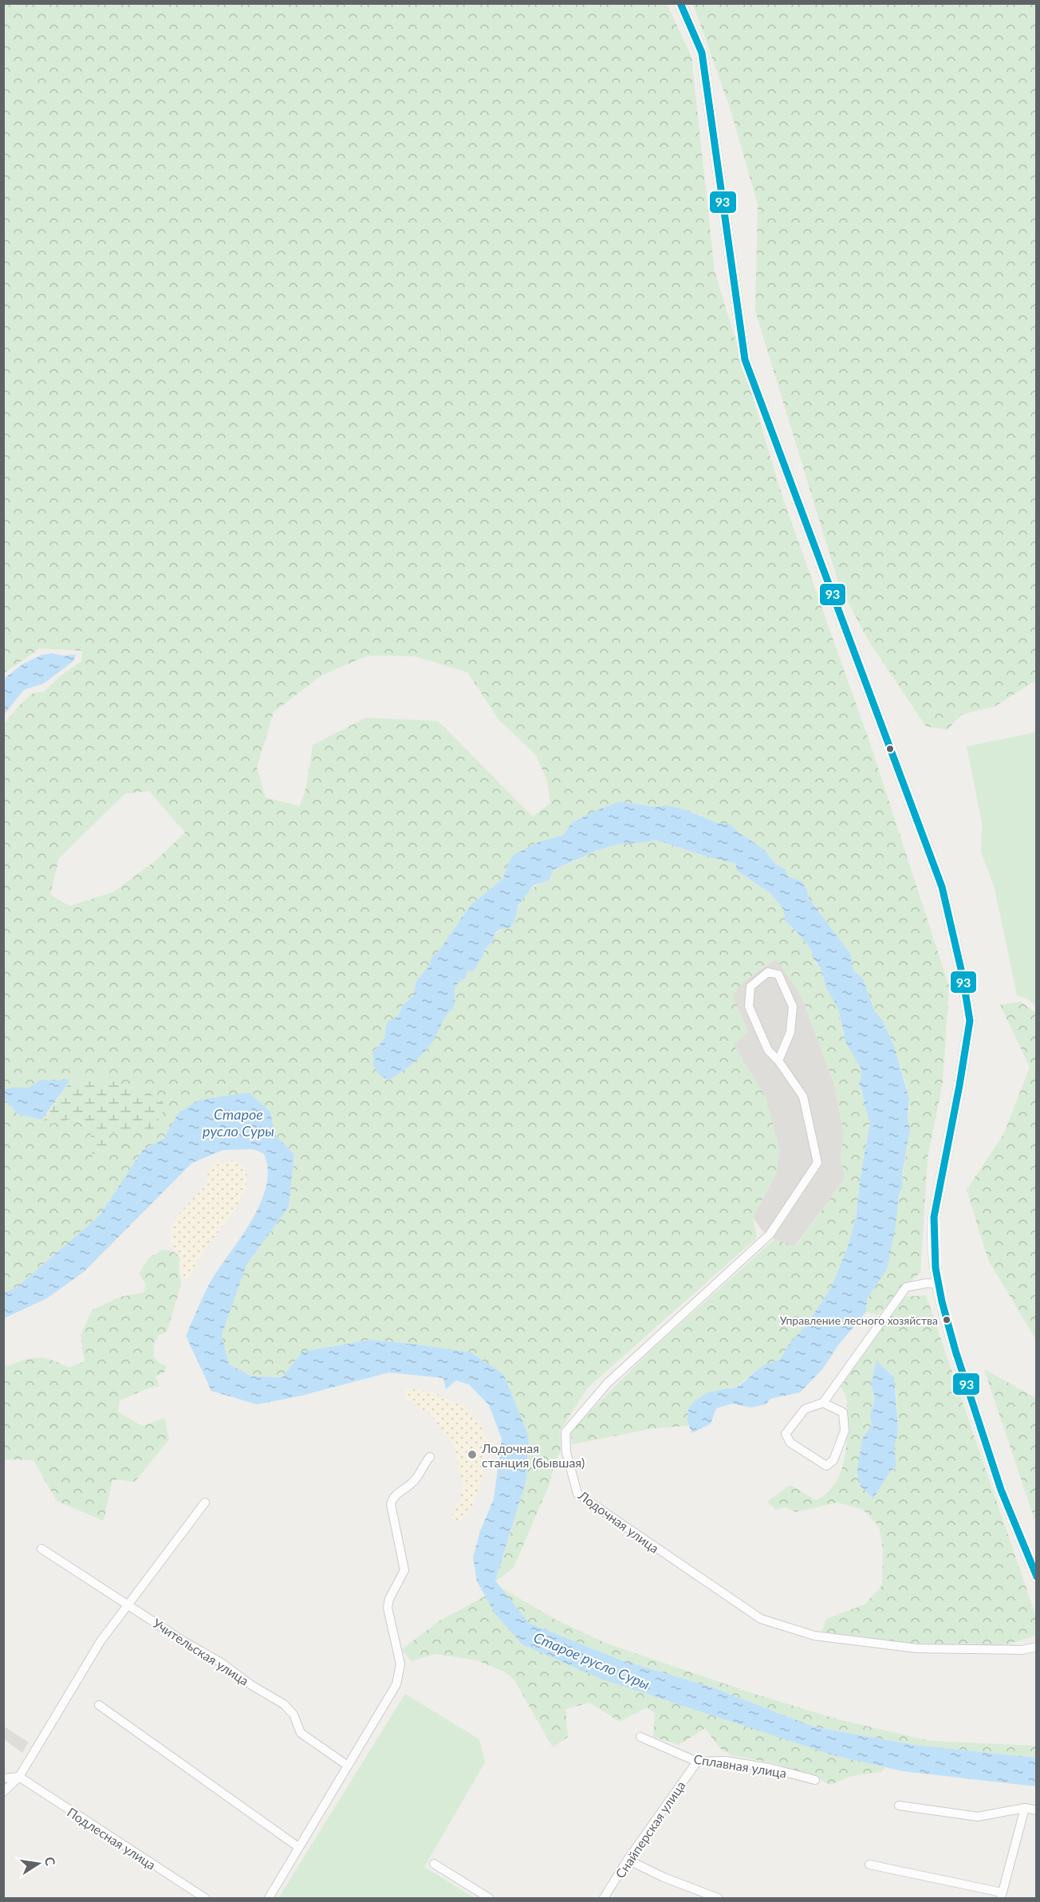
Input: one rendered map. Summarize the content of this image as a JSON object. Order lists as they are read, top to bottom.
{
  "streets": {
    "street": [
      "Лодочная улица",
      "Учительская улица",
      "Сплавная улица",
      "Снайперская улица",
      "Подлесная улица"
    ]
  },
  "crossings": [
    ["Сплавная улица", "Снайперская улица"]
  ],
  "water": ["Старое русло Суры"],
  "places": ["Управление лесного хозяйства", "Лодочная станция (бывшая)"],
  "lines": ["transit line 93"],
  "north": "right"
}
